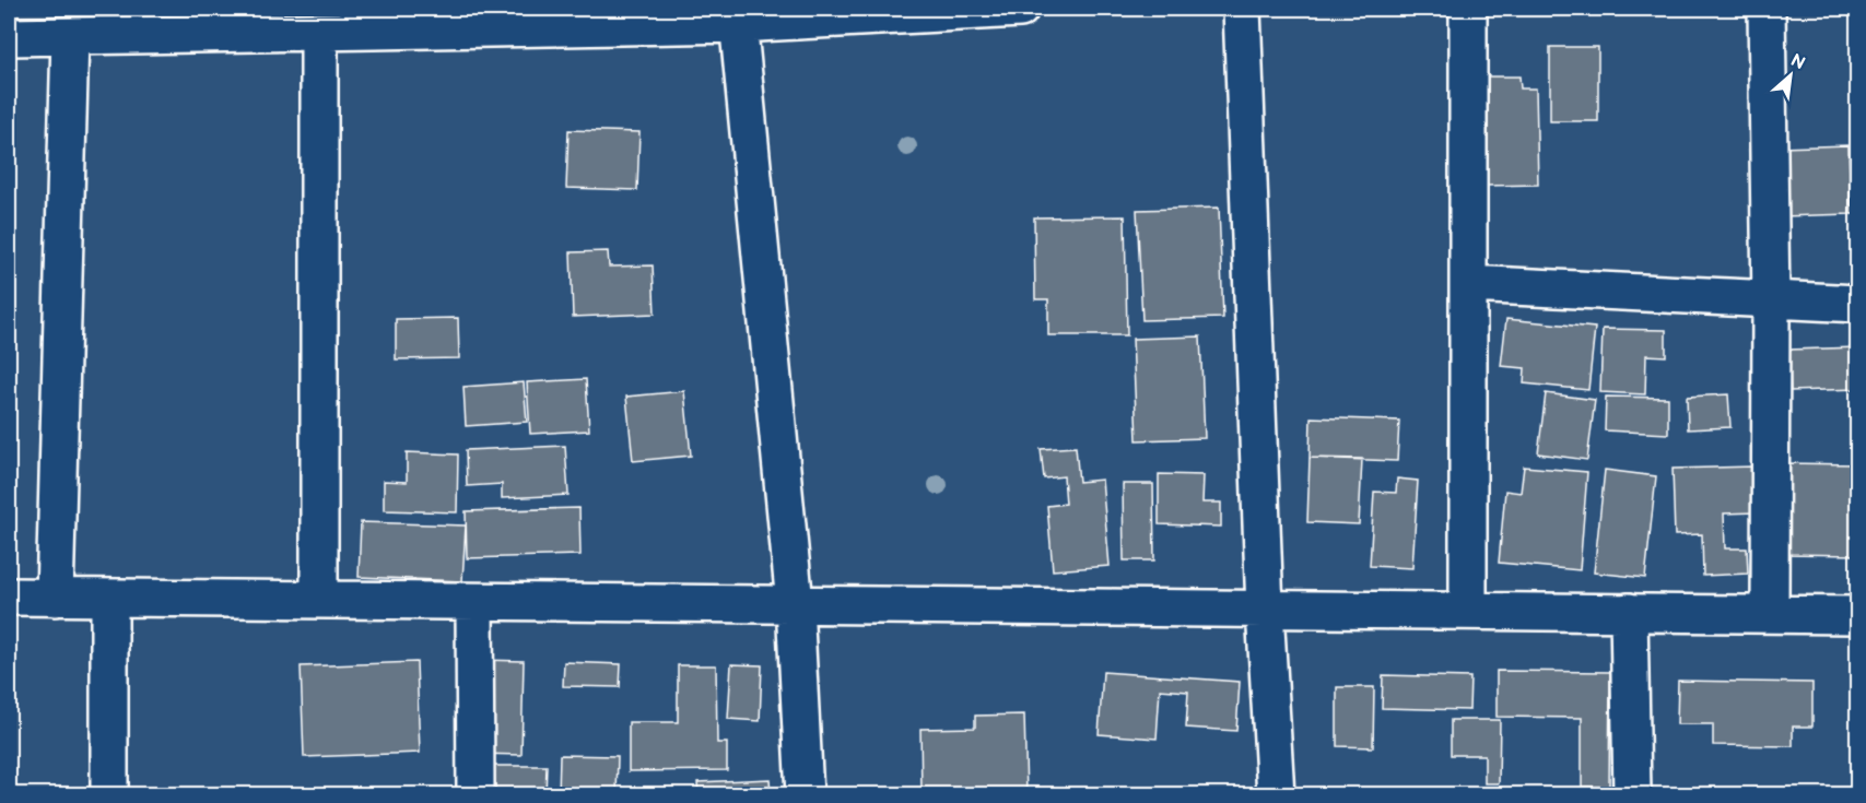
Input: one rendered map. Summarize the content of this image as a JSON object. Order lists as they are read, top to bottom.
{
  "north": "top right"
}
